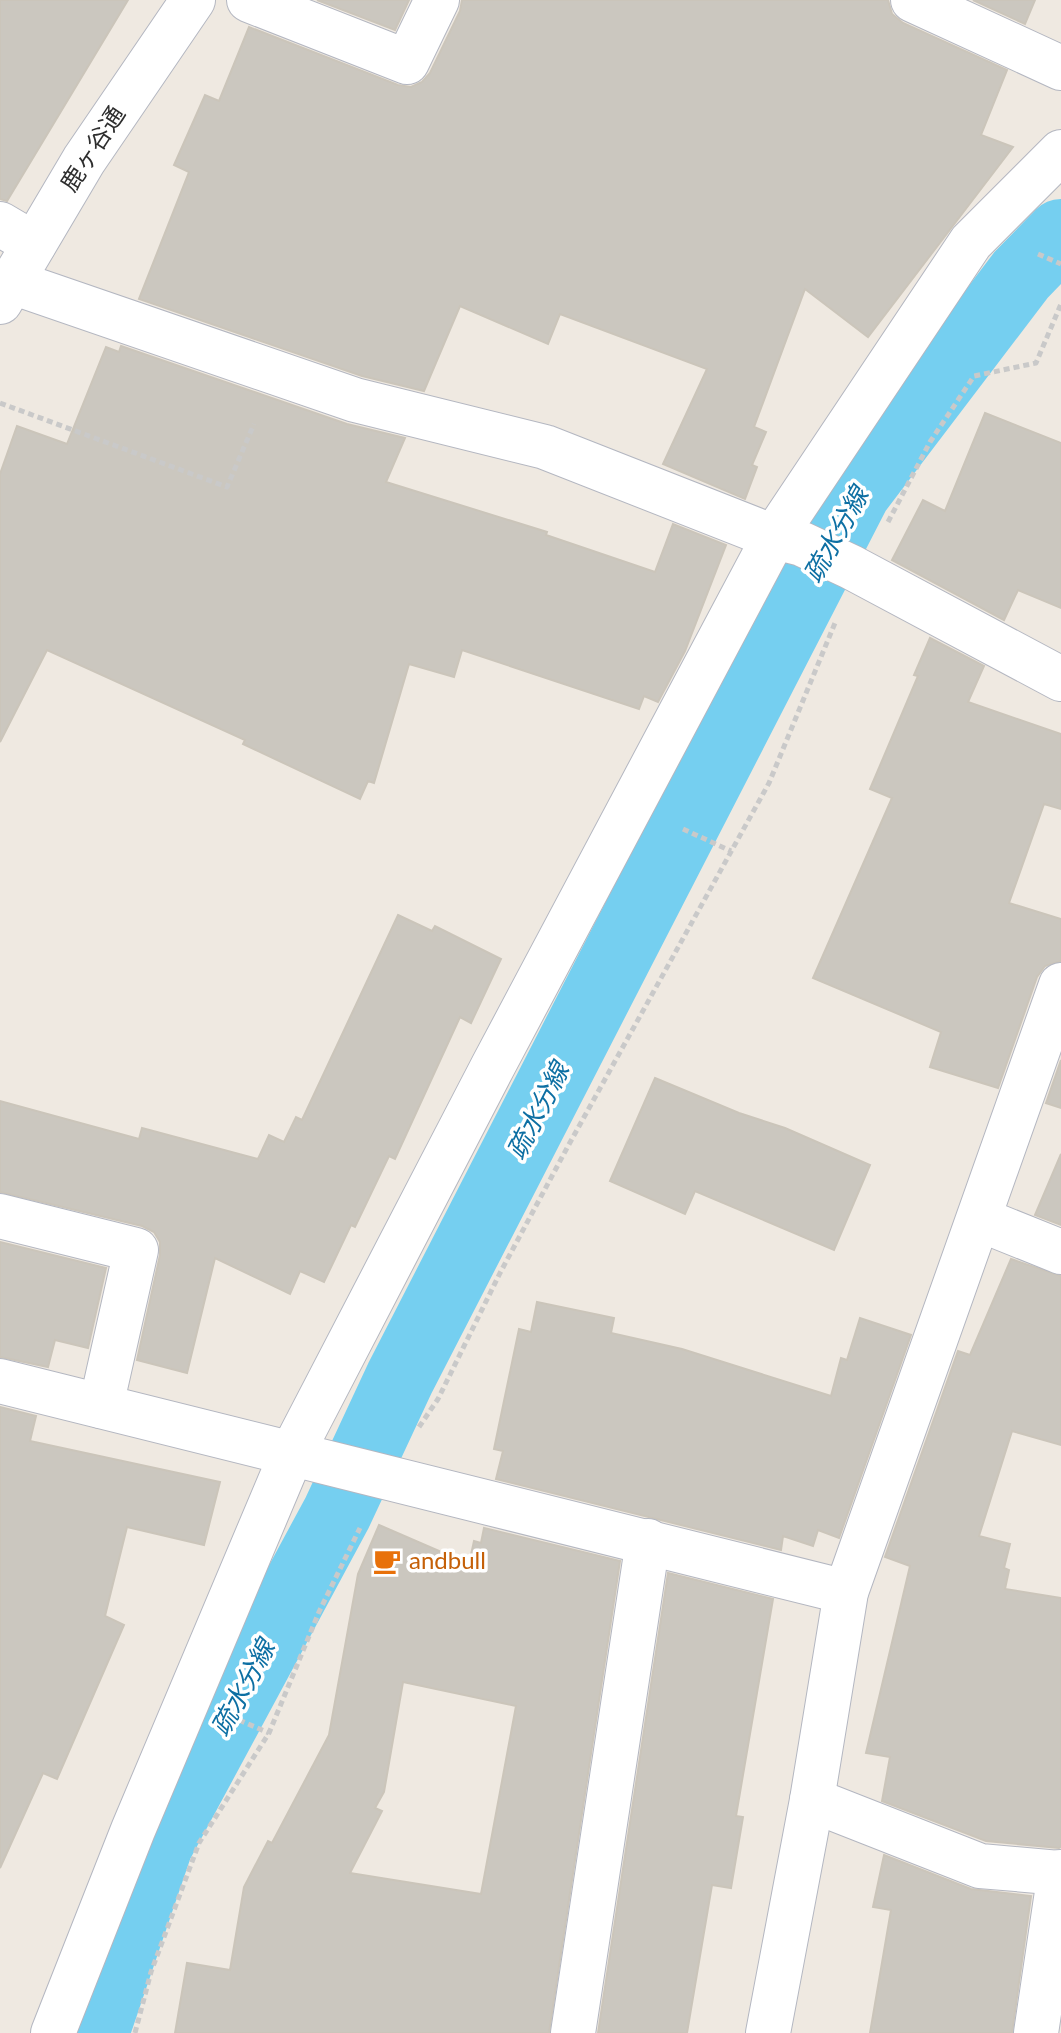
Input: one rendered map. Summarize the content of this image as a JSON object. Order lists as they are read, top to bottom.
{
  "streets": {
    "street": ["鹿ヶ谷通"]
  },
  "water": ["疏水分線"],
  "places": {
    "cafe": ["andbull"]
  }
}
